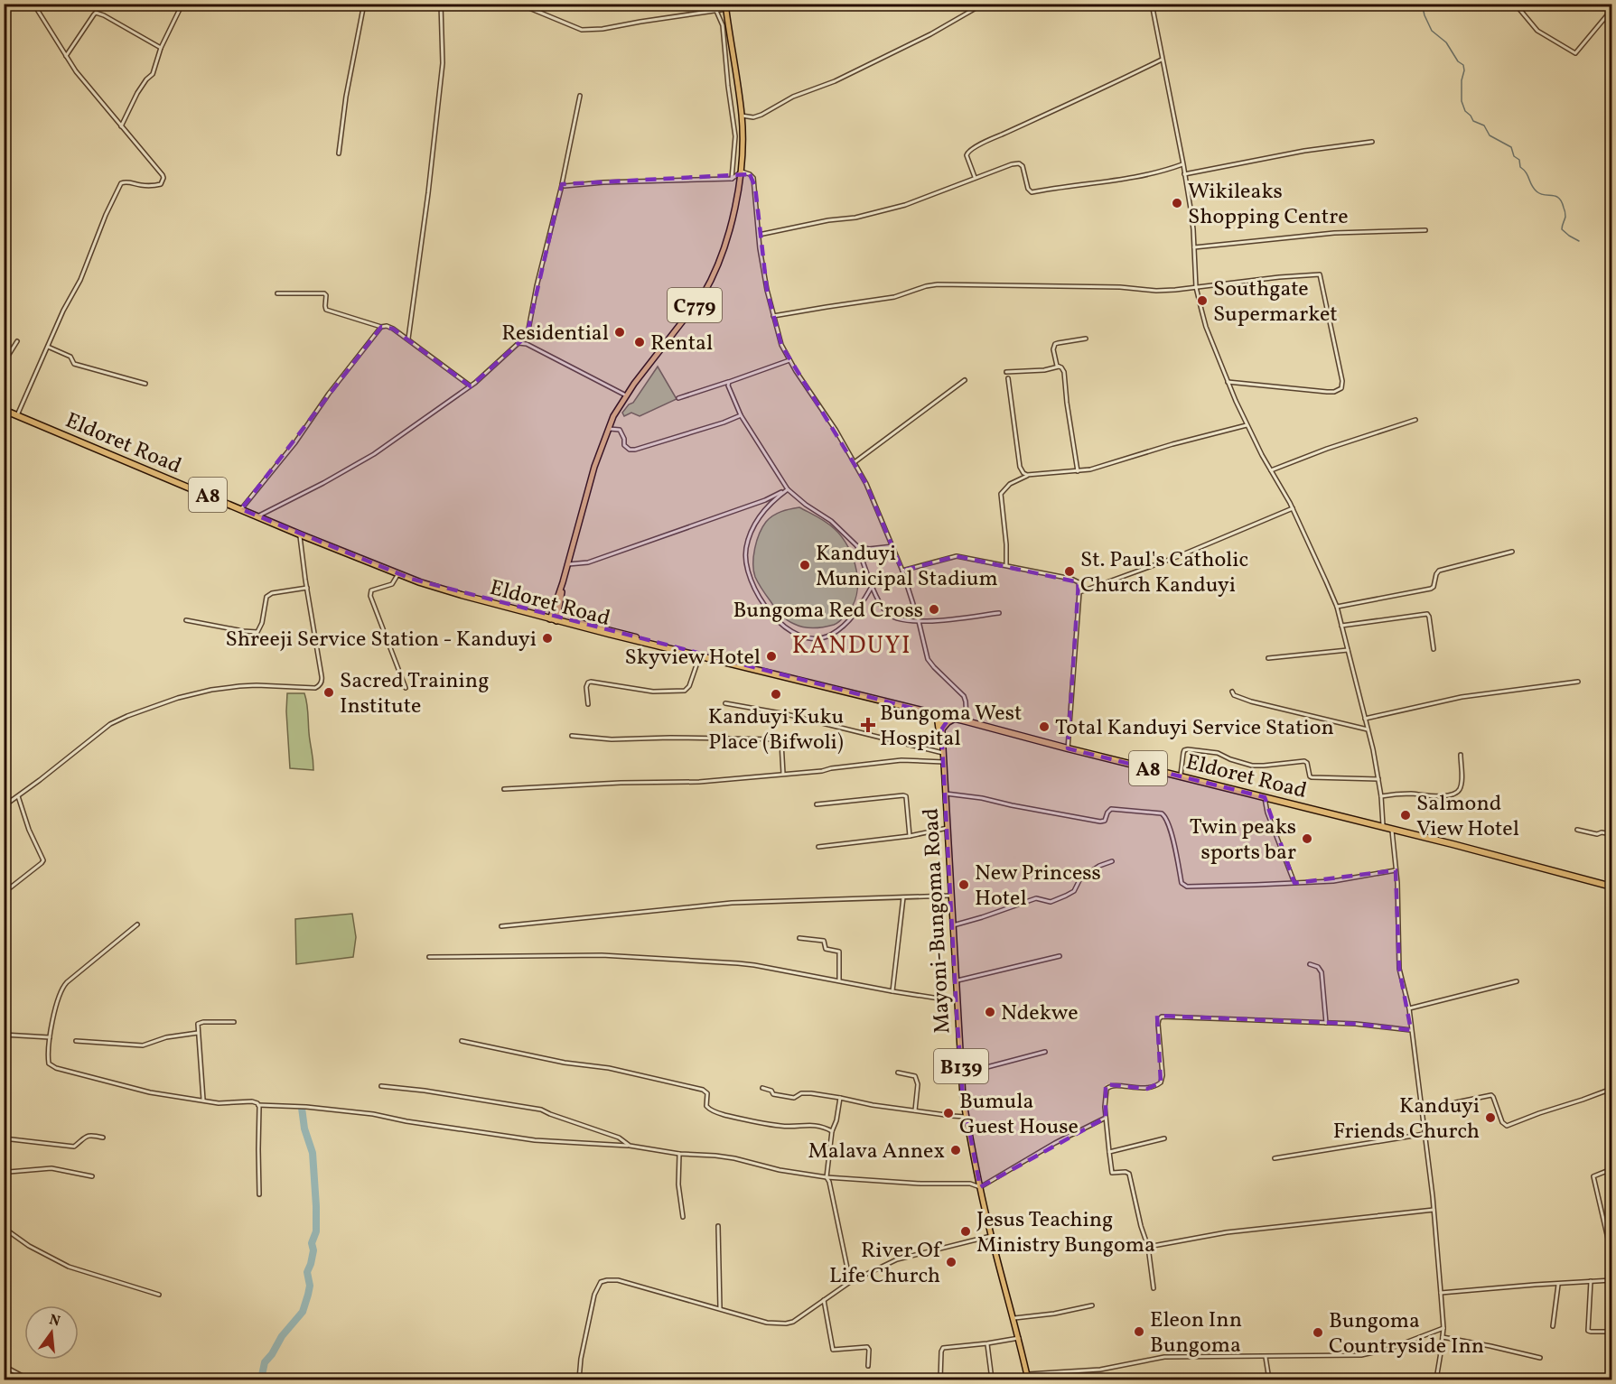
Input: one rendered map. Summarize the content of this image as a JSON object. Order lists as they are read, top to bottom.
{
  "streets": {
    "highway": ["Eldoret Road", "A8"],
    "main road": ["C779", "Mayoni-Bungoma Road", "B139"]
  },
  "crossings": [
    ["C779", "Eldoret Road"]
  ],
  "districts": ["KANDUYI"],
  "places": {
    "other": [
      "Wikileaks Shopping Centre",
      "Southgate Supermarket",
      "Residential",
      "Rental",
      "Kanduyi Municipal Stadium",
      "St. Paul's Catholic Church Kanduyi",
      "Bungoma Red Cross",
      "Shreeji Service Station - Kanduyi",
      "Skyview Hotel",
      "Sacred Training Institute",
      "Kanduyi Kuku Place (Bifwoli)",
      "Total Kanduyi Service Station",
      "Salmond View Hotel",
      "Twin peaks sports bar",
      "New Princess Hotel",
      "Ndekwe",
      "Bumula Guest House",
      "Kanduyi Friends Church",
      "Malava Annex",
      "Jesus Teaching Ministry Bungoma",
      "River Of Life Church",
      "Eleon Inn Bungoma",
      "Bungoma Countryside Inn"
    ],
    "health": ["Bungoma West Hospital"]
  },
  "north": "top"
}
